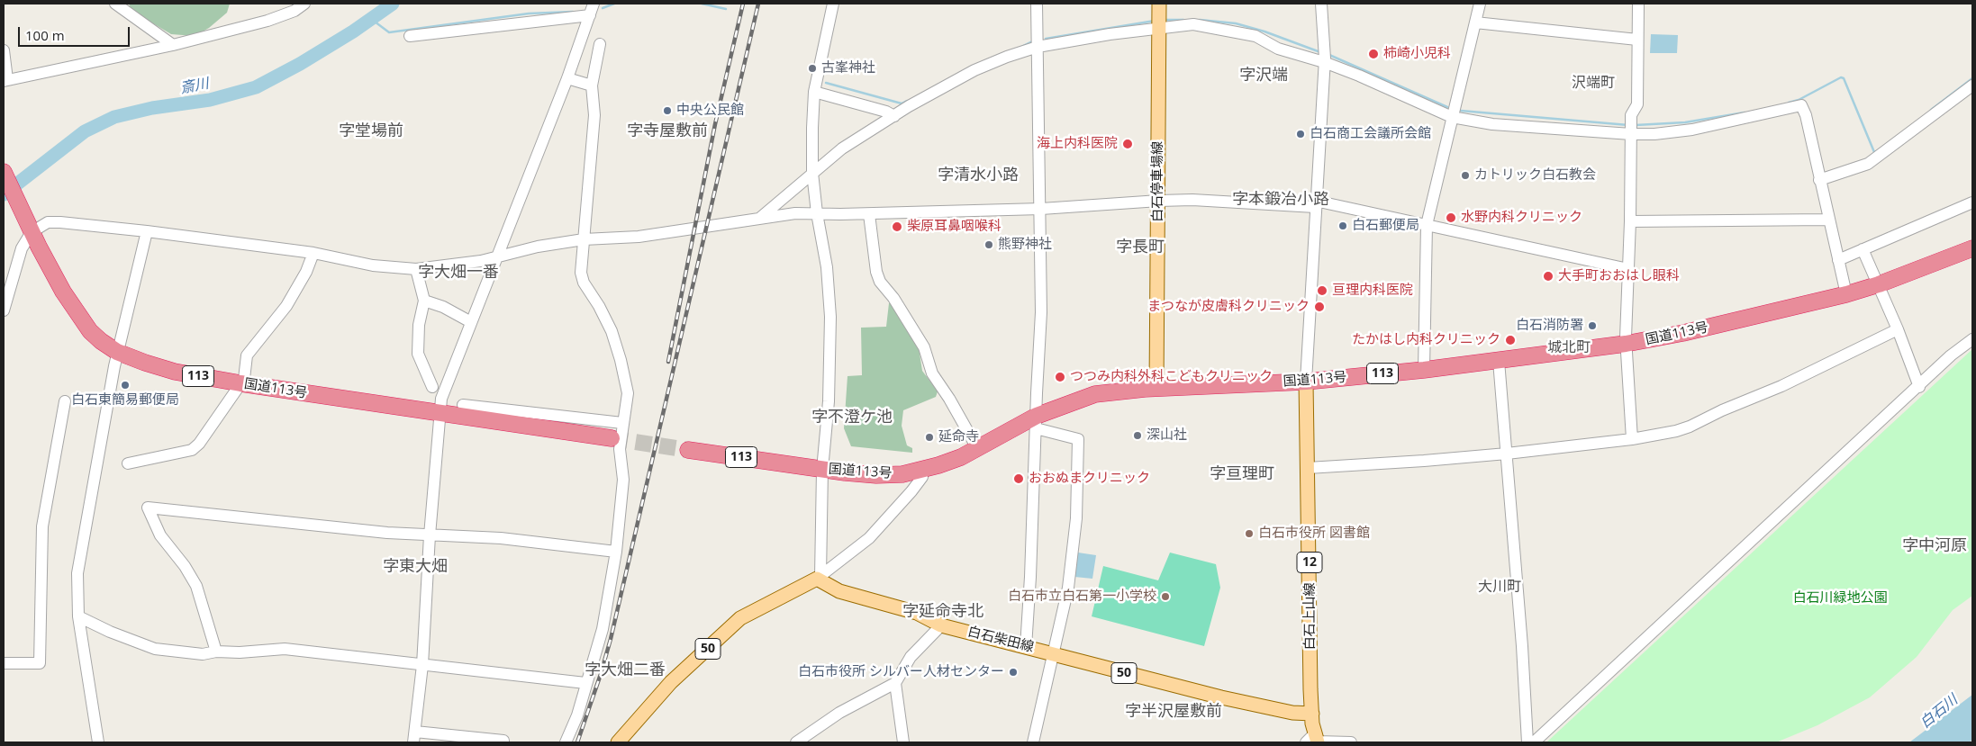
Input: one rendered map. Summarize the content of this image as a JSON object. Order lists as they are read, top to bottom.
{
  "streets": {
    "highway": ["国道113号", "113"],
    "main road": [
      "白石停車場線",
      "12",
      "白石上山線",
      "白石柴田線",
      "50"
    ]
  },
  "crossings": [
    ["白石停車場線", "国道113号"],
    ["国道113号", "白石上山線"],
    ["白石上山線", "白石柴田線"],
    ["白石柴田線", "50"]
  ],
  "districts": [
    "字沢端",
    "沢端町",
    "字堂場前",
    "字寺屋敷前",
    "字清水小路",
    "字本鍛冶小路",
    "字長町",
    "字大畑一番",
    "城北町",
    "字不澄ケ池",
    "字亘理町",
    "字中河原",
    "字東大畑",
    "大川町",
    "字延命寺北",
    "字大畑二番",
    "字半沢屋敷前"
  ],
  "water": ["斎川", "白石川"],
  "parks": ["白石川緑地公園"],
  "places": [
    "柿崎小児科",
    "古峯神社",
    "中央公民館",
    "白石商工会議所会館",
    "海上内科医院",
    "カトリック白石教会",
    "水野内科クリニック",
    "白石郵便局",
    "柴原耳鼻咽喉科",
    "熊野神社",
    "大手町おおはし眼科",
    "亘理内科医院",
    "まつなが皮膚科クリニック",
    "白石消防署",
    "たかはし内科クリニック",
    "つつみ内科外科こどもクリニック",
    "白石東簡易郵便局",
    "深山社",
    "延命寺",
    "おおぬまクリニック",
    "白石市役所 図書館",
    "白石市立白石第一小学校",
    "白石市役所 シルバー人材センター"
  ],
  "scale_bar": "100 m"
}
